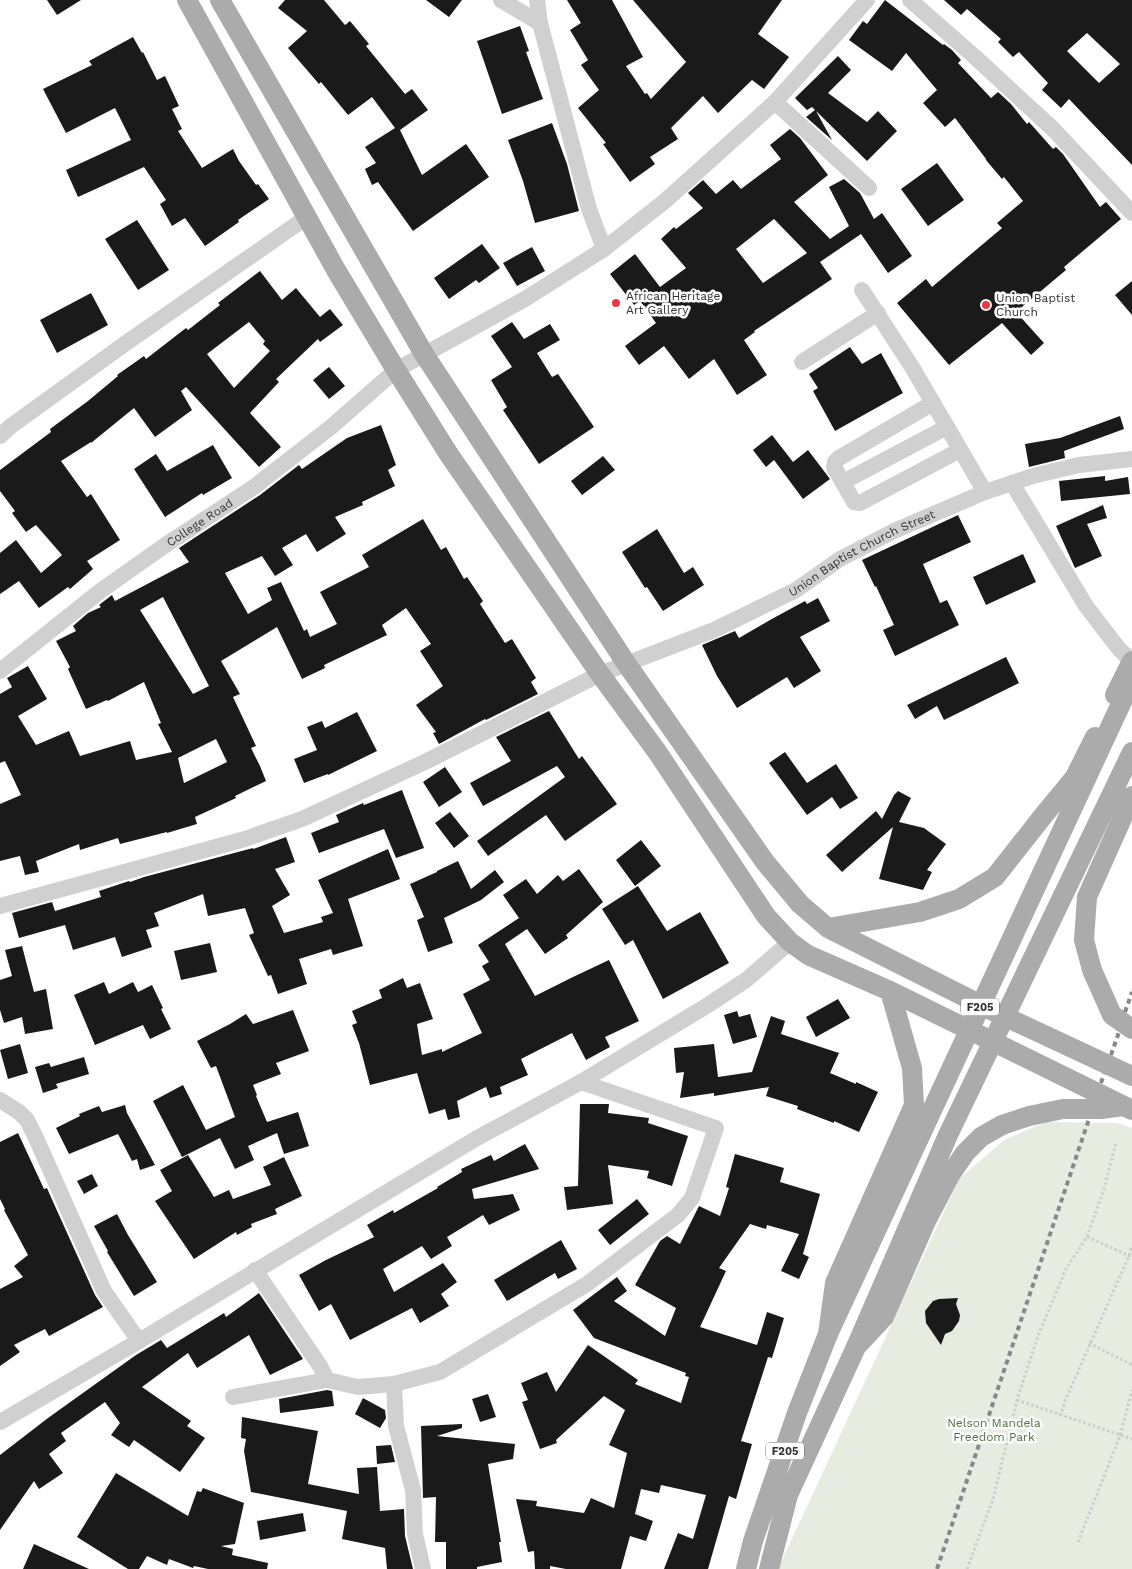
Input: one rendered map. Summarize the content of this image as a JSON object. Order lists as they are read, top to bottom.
{
  "streets": {
    "main road": ["F205"],
    "street": ["College Road", "Union Baptist Church Street"]
  },
  "parks": ["Nelson Mandela Freedom Park"],
  "places": ["African Heritage Art Gallery", "Union Baptist Church"]
}
